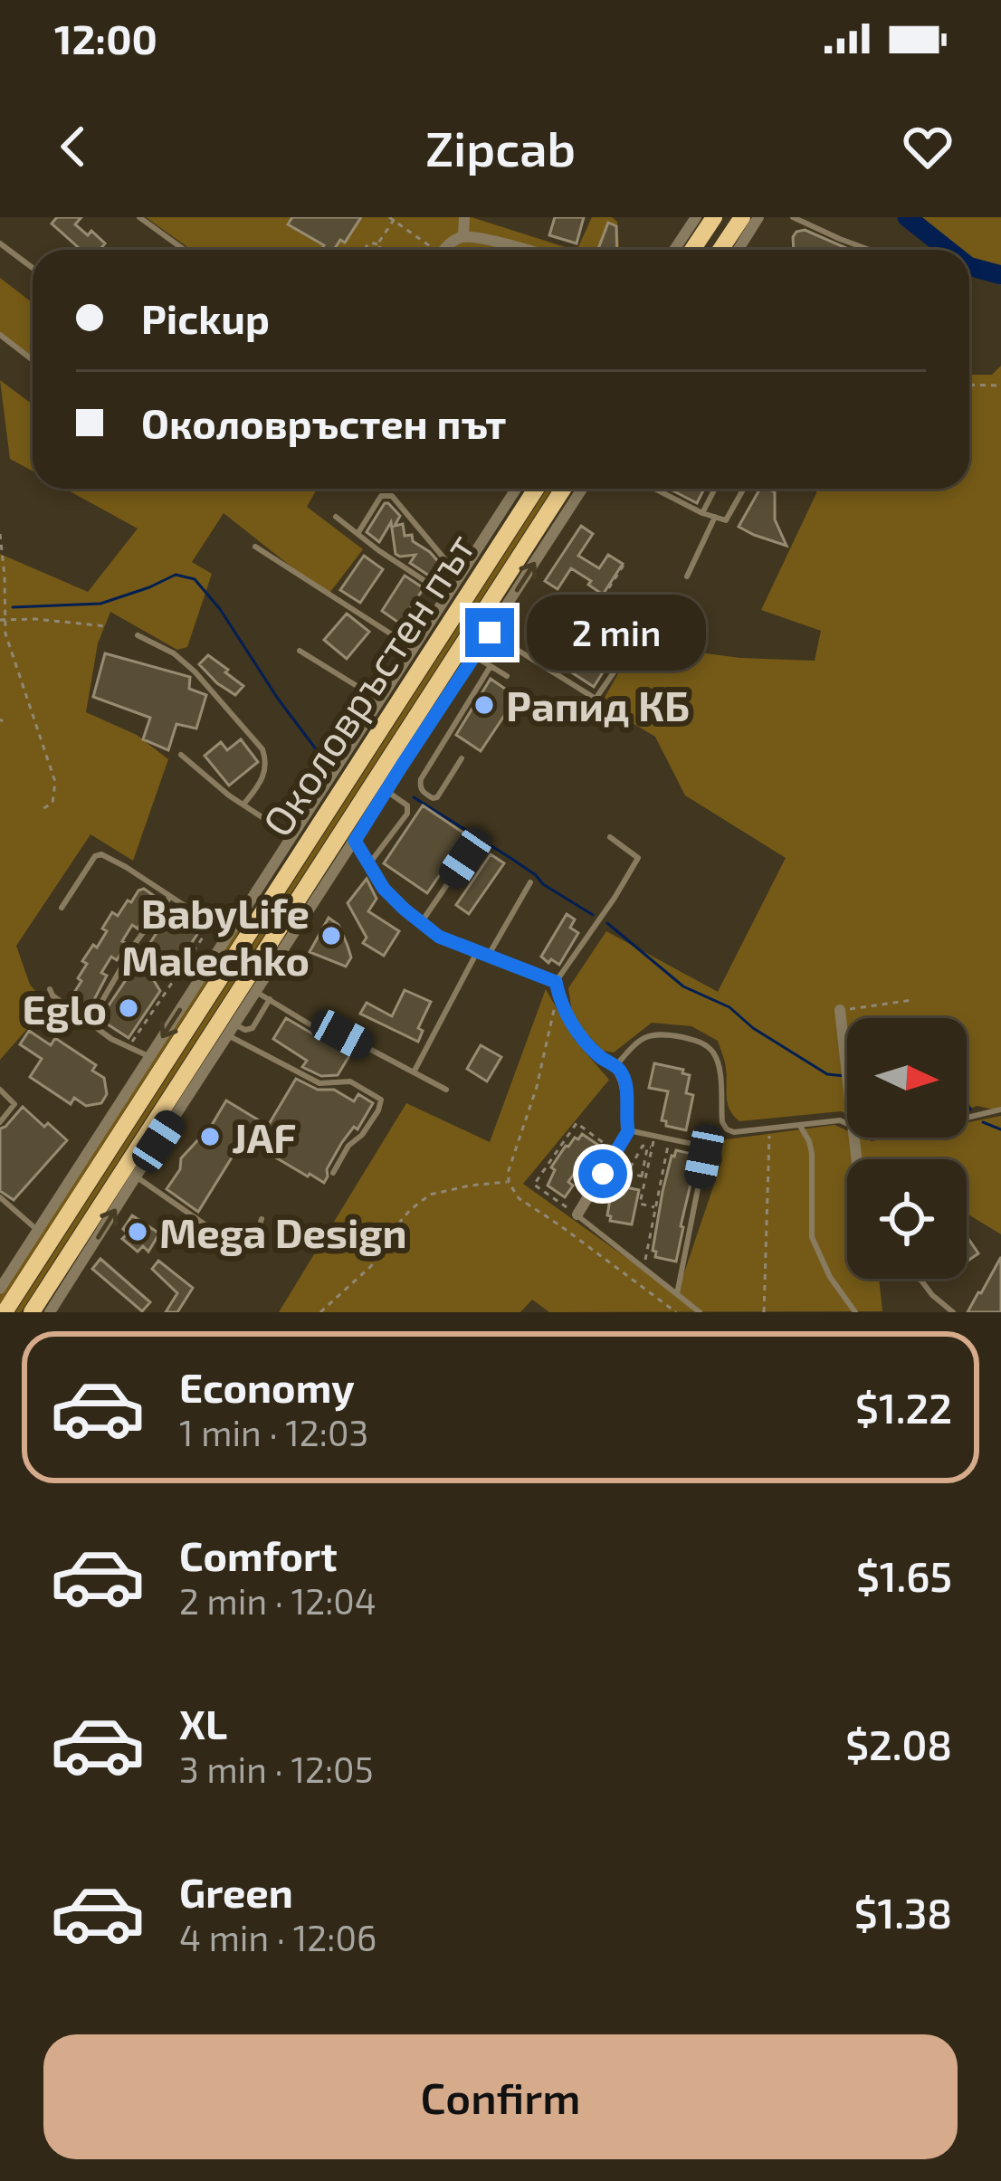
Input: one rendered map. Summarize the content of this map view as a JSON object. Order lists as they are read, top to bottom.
{
  "streets": {
    "highway": ["Околовръстен път"]
  },
  "places": [
    "Рапид КБ",
    "BabyLife Malechko",
    "Eglo",
    "JAF",
    "Mega Design"
  ],
  "north": "right",
  "page": {
    "status": "12:00",
    "header": "Zipcab",
    "banner": ["Pickup", "Околовръстен път"],
    "bubble": "2 min",
    "list": [
      {
        "name": "Economy",
        "note": "1 min · 12:03",
        "value": "$1.22"
      },
      {
        "name": "Comfort",
        "note": "2 min · 12:04",
        "value": "$1.65"
      },
      {
        "name": "XL",
        "note": "3 min · 12:05",
        "value": "$2.08"
      },
      {
        "name": "Green",
        "note": "4 min · 12:06",
        "value": "$1.38"
      }
    ],
    "buttons": "Confirm"
  }
}
